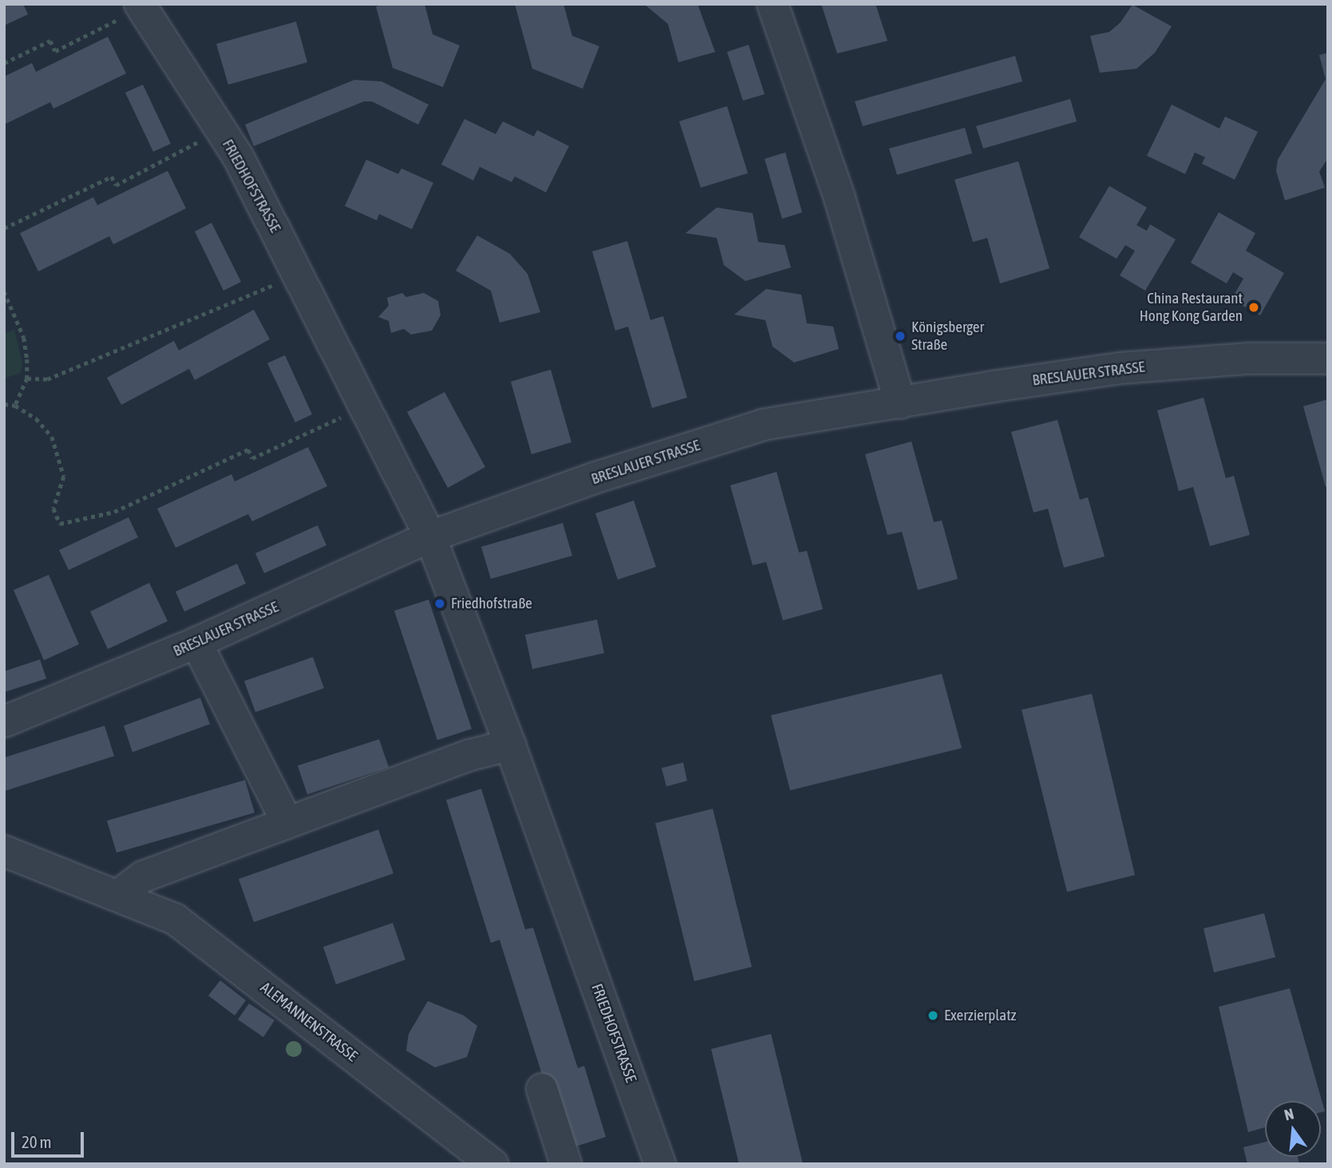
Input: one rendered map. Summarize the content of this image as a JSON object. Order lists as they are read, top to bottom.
{
  "streets": {
    "street": ["FRIEDHOFSTRASSE", "BRESLAUER STRASSE", "ALEMANNENSTRASSE"]
  },
  "crossings": [
    ["FRIEDHOFSTRASSE", "BRESLAUER STRASSE"]
  ],
  "places": [
    "China Restaurant Hong Kong Garden",
    "Königsberger Straße",
    "Friedhofstraße",
    "Exerzierplatz"
  ],
  "scale_bar": "20 m",
  "north": "top"
}
